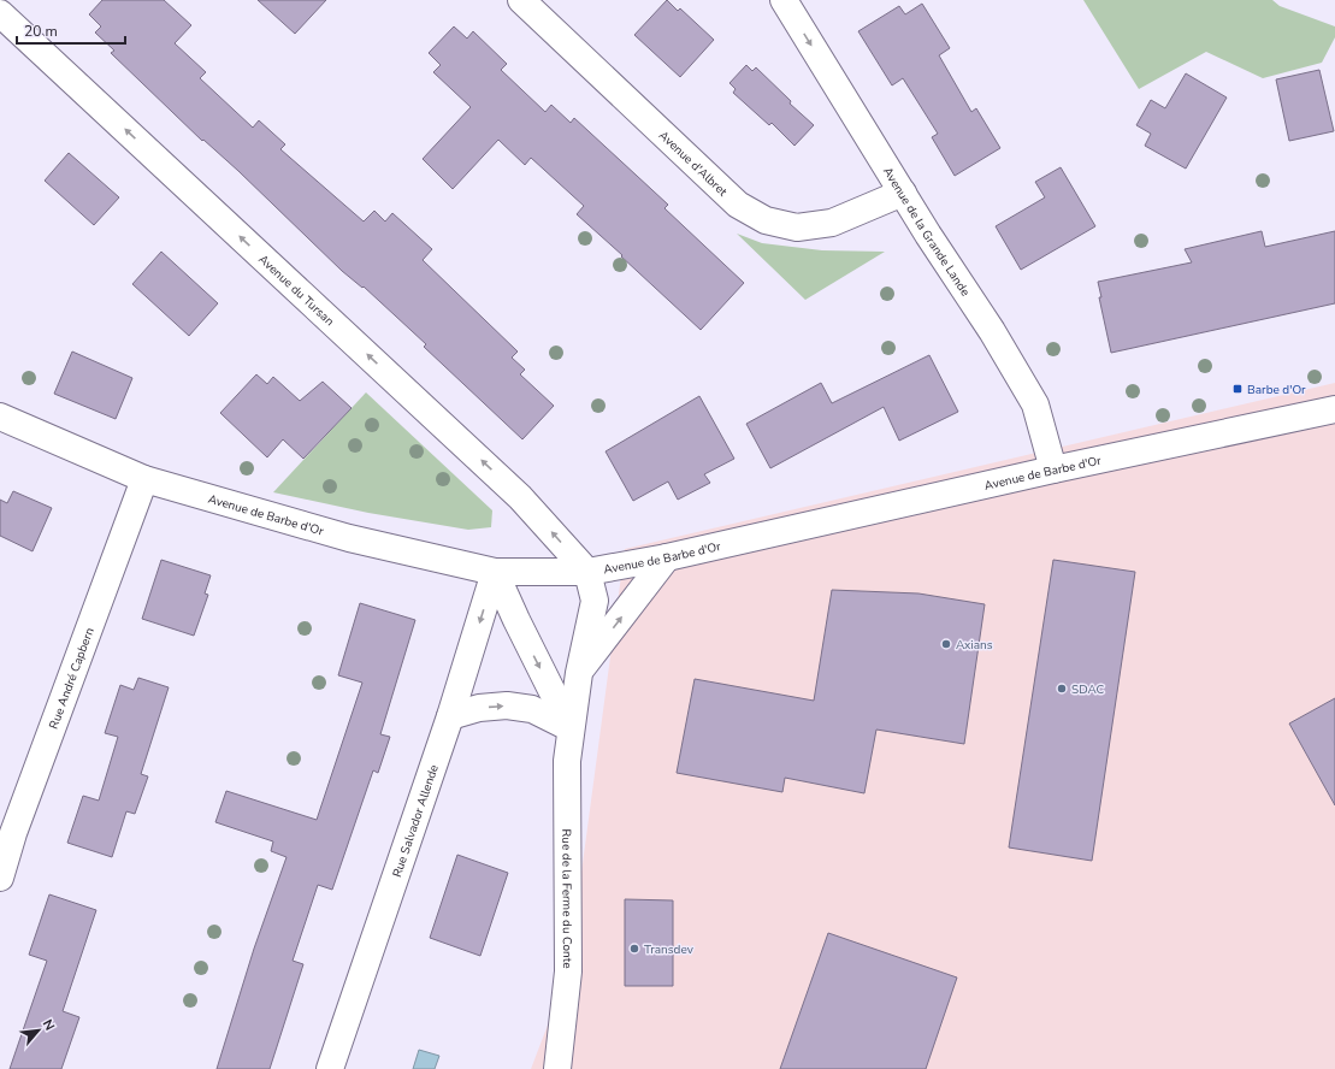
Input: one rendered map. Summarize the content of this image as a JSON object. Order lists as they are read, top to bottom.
{
  "streets": {
    "street": [
      "Avenue d'Albret",
      "Avenue de la Grande Lande",
      "Avenue du Tursan",
      "Avenue de Barbe d'Or",
      "Rue André Capbern",
      "Rue Salvador Allende",
      "Rue de la Ferme du Conte"
    ]
  },
  "crossings": [
    ["Avenue d'Albret", "Avenue de la Grande Lande"],
    ["Avenue de la Grande Lande", "Avenue de Barbe d'Or"],
    ["Avenue du Tursan", "Avenue de Barbe d'Or"],
    ["Avenue du Tursan", "Rue de la Ferme du Conte"],
    ["Avenue de Barbe d'Or", "Rue André Capbern"],
    ["Avenue de Barbe d'Or", "Rue Salvador Allende"],
    ["Avenue de Barbe d'Or", "Rue de la Ferme du Conte"]
  ],
  "one_way": ["Avenue de la Grande Lande", "Avenue du Tursan"],
  "places": {
    "transit": ["Barbe d'Or"],
    "other": ["Axians", "SDAC", "Transdev"]
  },
  "scale_bar": "20 m",
  "north": "top right"
}
